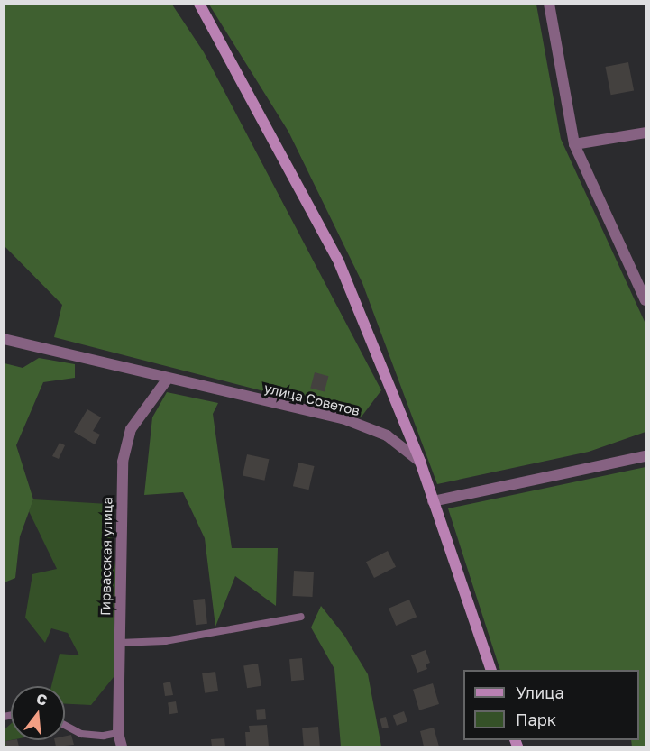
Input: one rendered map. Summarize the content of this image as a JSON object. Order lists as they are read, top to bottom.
{
  "streets": {
    "street": ["улица Советов", "Гирвасская улица"]
  },
  "crossings": [
    ["улица Советов", "Гирвасская улица"]
  ],
  "legend": ["Улица", "Парк"],
  "north": "top"
}
